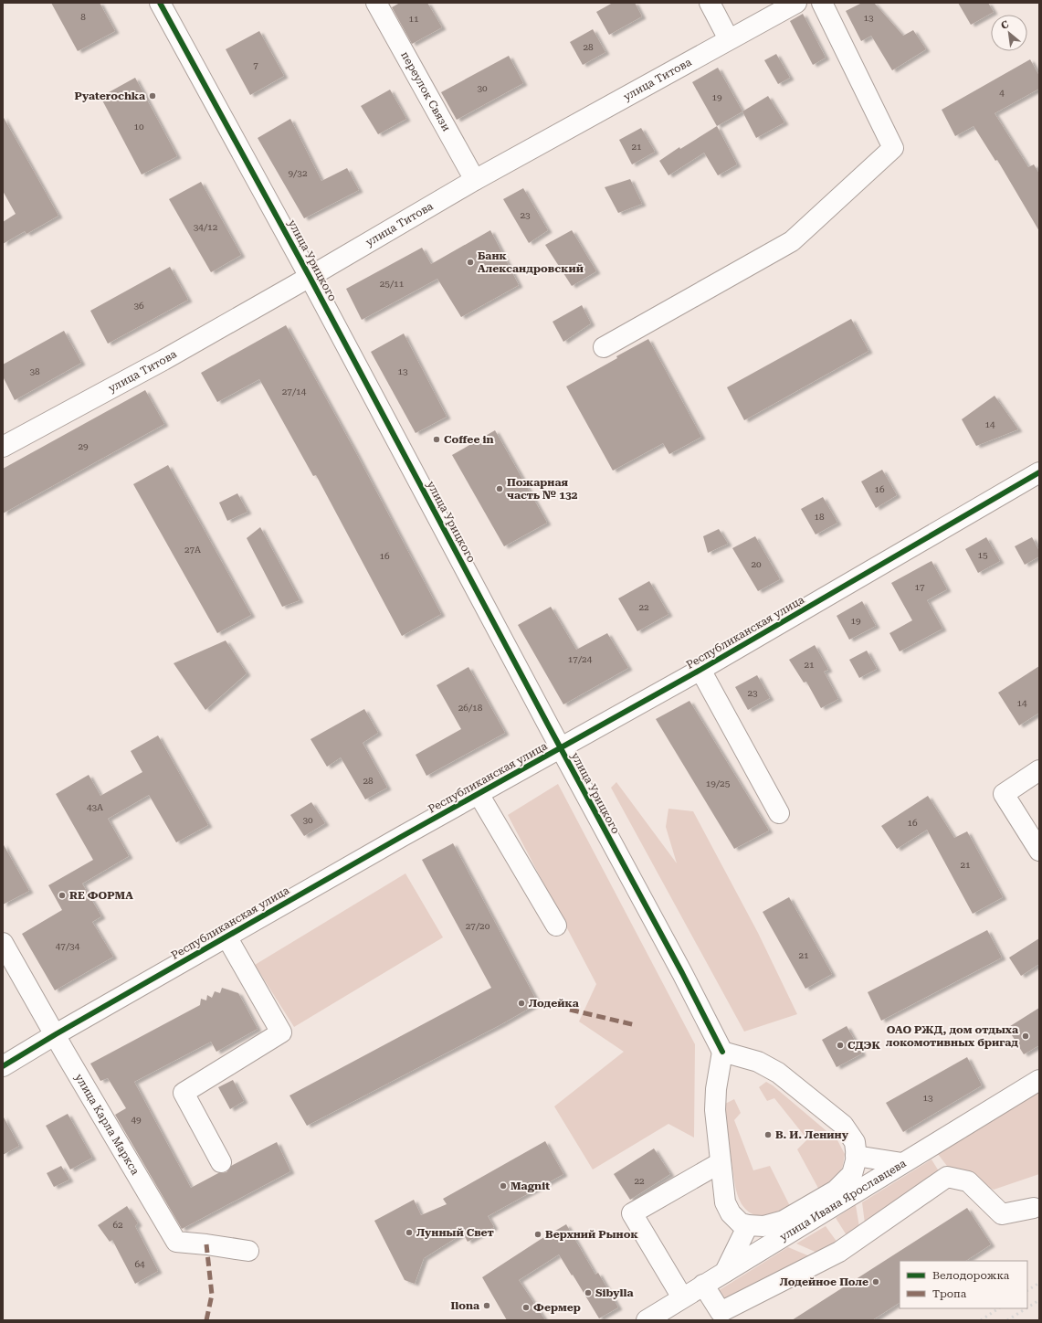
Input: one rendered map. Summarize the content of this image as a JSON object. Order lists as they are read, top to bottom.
{
  "streets": {
    "street": [
      "улица Титова",
      "переулок Связи",
      "улица Урицкого",
      "Республиканская улица",
      "улица Карла Маркса",
      "улица Ивана Ярославцева"
    ]
  },
  "crossings": [
    ["улица Титова", "переулок Связи"],
    ["улица Титова", "улица Урицкого"],
    ["улица Урицкого", "Республиканская улица"],
    ["Республиканская улица", "улица Карла Маркса"]
  ],
  "places": [
    "Pyaterochka",
    "Банк Александровский",
    "Coffee in",
    "Пожарная часть № 132",
    "RE ФОРМА",
    "Лодейка",
    "ОАО РЖД, дом отдыха локомотивных бригад",
    "СДЭК",
    "В. И. Ленину",
    "Magnit",
    "Лунный Свет",
    "Верхний Рынок",
    "Лодейное Поле",
    "Sibylla",
    "Ilona",
    "Фермер"
  ],
  "house_numbers": [
    "8",
    "13",
    "11",
    "28",
    "7",
    "30",
    "4",
    "19",
    "10",
    "21",
    "9/32",
    "23",
    "34/12",
    "25/11",
    "36",
    "38",
    "13",
    "27/14",
    "14",
    "29",
    "16",
    "18",
    "27А",
    "15",
    "16",
    "20",
    "17",
    "22",
    "19",
    "17/24",
    "21",
    "23",
    "14",
    "26/18",
    "28",
    "19/25",
    "43А",
    "30",
    "16",
    "21",
    "27/20",
    "47/34",
    "21",
    "13",
    "49",
    "22",
    "62",
    "64"
  ],
  "legend": ["Велодорожка", "Тропа"],
  "north": "top left"
}
